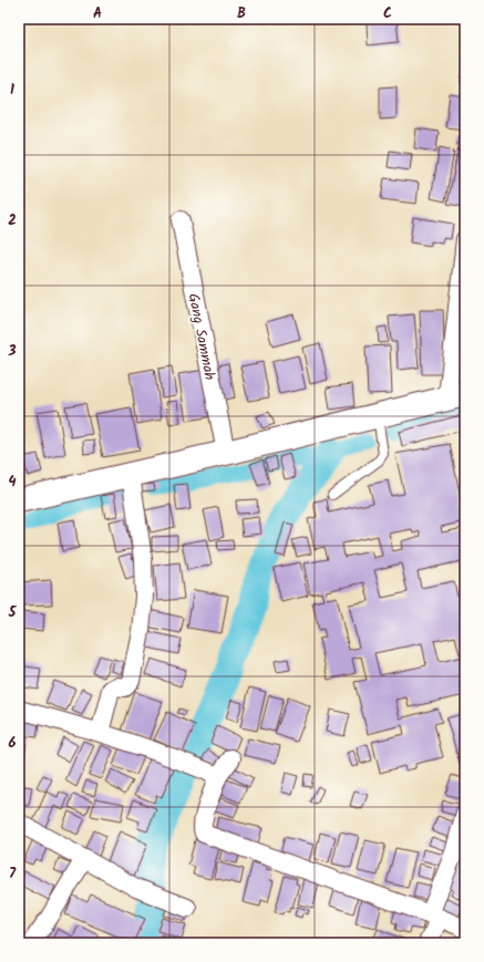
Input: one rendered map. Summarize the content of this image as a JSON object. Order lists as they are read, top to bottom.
{
  "streets": {
    "street": ["Gang Sammah"]
  },
  "grid": {
    "columns": ["A", "B", "C"],
    "rows": [
      "1",
      "2",
      "3",
      "4",
      "5",
      "6",
      "7"
    ]
  }
}
